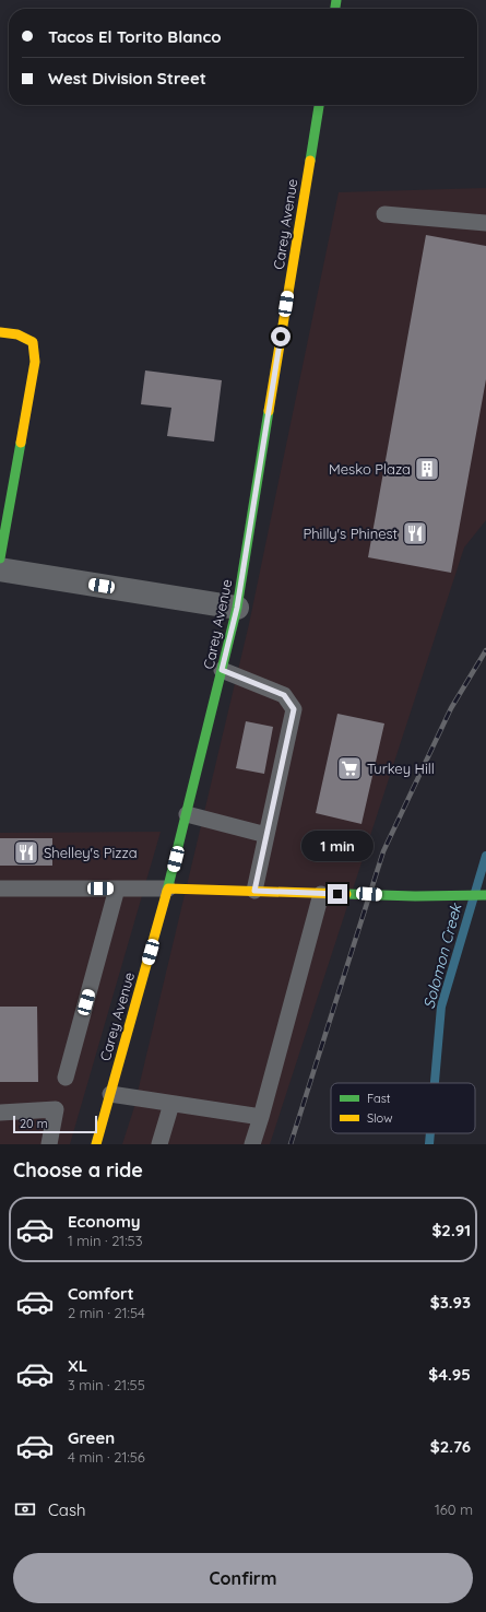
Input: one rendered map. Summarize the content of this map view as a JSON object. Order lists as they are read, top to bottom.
{
  "streets": {
    "main road": ["Carey Avenue"]
  },
  "water": ["Solomon Creek"],
  "places": {
    "building": ["Mesko Plaza"],
    "restaurant": ["Philly's Phinest", "Shelley's Pizza"],
    "supermarket": ["Turkey Hill"]
  },
  "legend": ["Fast", "Slow"],
  "scale_bar": "20 m",
  "page": {
    "banner": ["Tacos El Torito Blanco", "West Division Street"],
    "bubble": "1 min",
    "scale": "20 m",
    "heading": "Choose a ride",
    "list": [
      {
        "name": "Economy",
        "note": "1 min · 21:53",
        "value": "$2.91"
      },
      {
        "name": "Comfort",
        "note": "2 min · 21:54",
        "value": "$3.93"
      },
      {
        "name": "XL",
        "note": "3 min · 21:55",
        "value": "$4.95"
      },
      {
        "name": "Green",
        "note": "4 min · 21:56",
        "value": "$2.76"
      }
    ],
    "pay": ["Cash", "160 m"],
    "buttons": "Confirm"
  }
}
